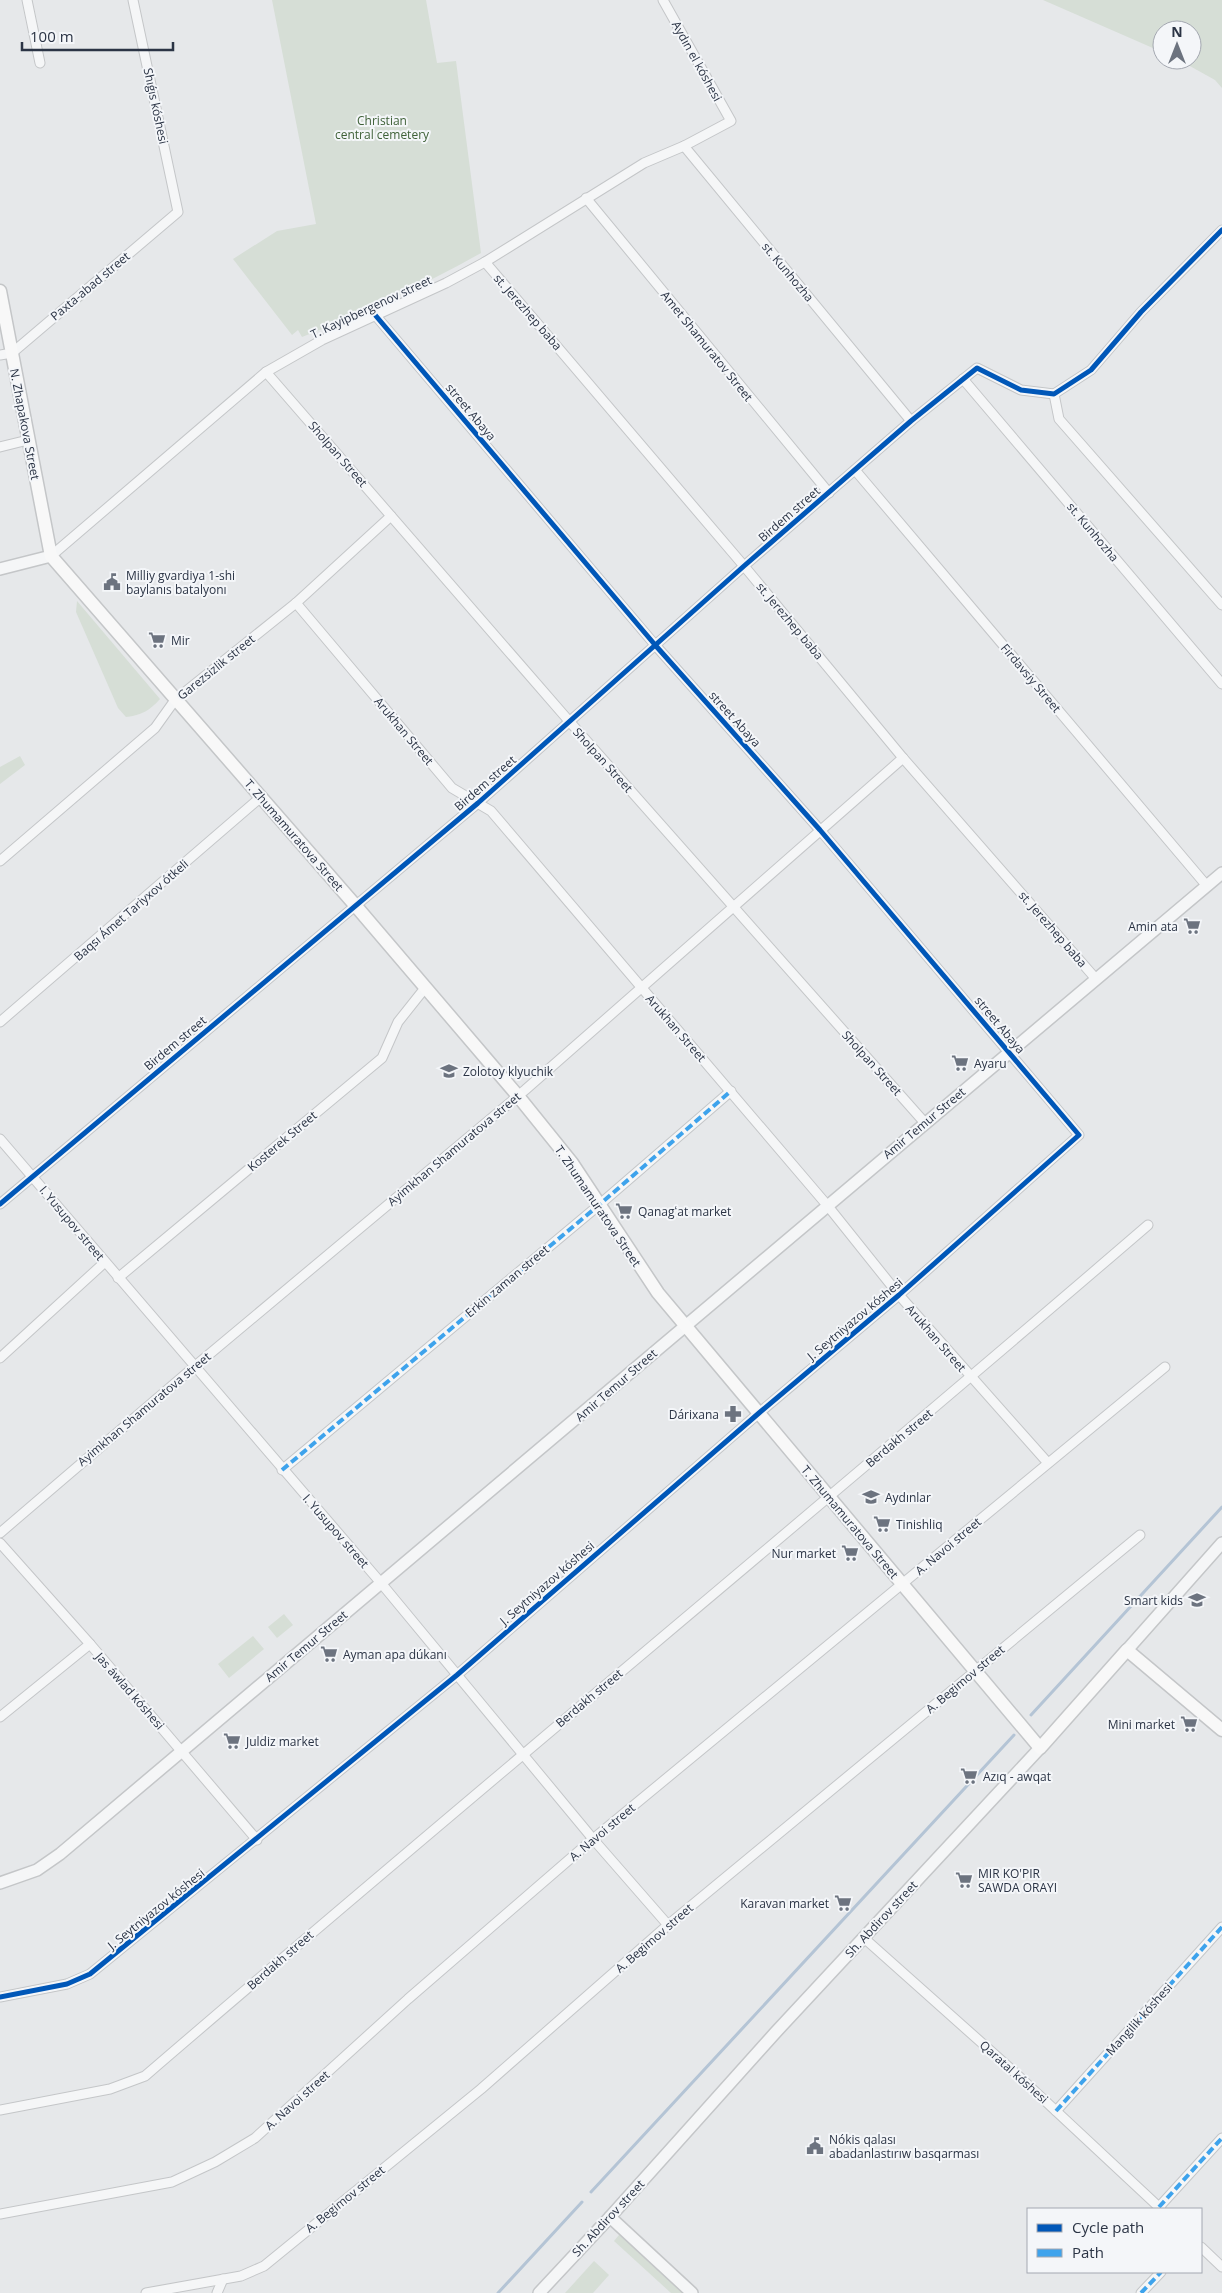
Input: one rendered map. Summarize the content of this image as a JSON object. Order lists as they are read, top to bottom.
{
  "streets": {
    "main road": ["N. Zhapakova Street", "T. Zhumamuratova Street", "Sh. Abdirov street"],
    "street": [
      "Aydın el kóshesi",
      "Shıǵıs kóshesi",
      "st. Kunhozha",
      "Paxta-abad street",
      "T. Kayipbergenov street",
      "st. Jerezhep baba",
      "Amet Shamuratov Street",
      "street Abaya",
      "Sholpan Street",
      "Birdem street",
      "Garezsizlik street",
      "Firdavsiy Street",
      "Arukhan Street",
      "Baqsı Ámet Tariyxov ótkeli",
      "Amir Temur Street",
      "Kosterek Street",
      "Ayimkhan Shamuratova street",
      "I. Yusupov street",
      "Erkin zaman street",
      "J. Seytniyazov kóshesi",
      "Berdakh street",
      "A. Navoi street",
      "A. Begimov street",
      "Jas áwlad kóshesi",
      "Mangilik kóshesi",
      "Qaratal kóshesi"
    ]
  },
  "crossings": [
    ["Aydın el kóshesi", "T. Kayipbergenov street"],
    ["Shıǵıs kóshesi", "Paxta-abad street"],
    ["st. Kunhozha", "T. Kayipbergenov street"],
    ["st. Kunhozha", "Birdem street"],
    ["Paxta-abad street", "N. Zhapakova Street"],
    ["T. Kayipbergenov street", "st. Jerezhep baba"],
    ["T. Kayipbergenov street", "Amet Shamuratov Street"],
    ["T. Kayipbergenov street", "street Abaya"],
    ["T. Kayipbergenov street", "N. Zhapakova Street"],
    ["T. Kayipbergenov street", "Sholpan Street"],
    ["T. Kayipbergenov street", "T. Zhumamuratova Street"],
    ["st. Jerezhep baba", "Birdem street"],
    ["st. Jerezhep baba", "Amir Temur Street"],
    ["st. Jerezhep baba", "Ayimkhan Shamuratova street"],
    ["Amet Shamuratov Street", "Birdem street"],
    ["street Abaya", "Birdem street"],
    ["street Abaya", "Amir Temur Street"],
    ["street Abaya", "Ayimkhan Shamuratova street"],
    ["street Abaya", "J. Seytniyazov kóshesi"],
    ["N. Zhapakova Street", "T. Zhumamuratova Street"],
    ["Sholpan Street", "Birdem street"],
    ["Sholpan Street", "Garezsizlik street"],
    ["Sholpan Street", "Amir Temur Street"],
    ["Sholpan Street", "Ayimkhan Shamuratova street"],
    ["Birdem street", "Firdavsiy Street"],
    ["Birdem street", "Arukhan Street"],
    ["Birdem street", "T. Zhumamuratova Street"],
    ["Birdem street", "I. Yusupov street"],
    ["Garezsizlik street", "Arukhan Street"],
    ["Garezsizlik street", "T. Zhumamuratova Street"],
    ["Firdavsiy Street", "Amir Temur Street"],
    ["Arukhan Street", "Amir Temur Street"],
    ["Arukhan Street", "Ayimkhan Shamuratova street"],
    ["Arukhan Street", "Erkin zaman street"],
    ["Arukhan Street", "J. Seytniyazov kóshesi"],
    ["Arukhan Street", "Berdakh street"],
    ["Arukhan Street", "A. Navoi street"],
    ["T. Zhumamuratova Street", "Baqsı Ámet Tariyxov ótkeli"],
    ["T. Zhumamuratova Street", "Amir Temur Street"],
    ["T. Zhumamuratova Street", "Kosterek Street"],
    ["T. Zhumamuratova Street", "Ayimkhan Shamuratova street"],
    ["T. Zhumamuratova Street", "Erkin zaman street"],
    ["T. Zhumamuratova Street", "J. Seytniyazov kóshesi"],
    ["T. Zhumamuratova Street", "Berdakh street"],
    ["T. Zhumamuratova Street", "A. Navoi street"],
    ["T. Zhumamuratova Street", "A. Begimov street"],
    ["T. Zhumamuratova Street", "Sh. Abdirov street"],
    ["Amir Temur Street", "I. Yusupov street"],
    ["Amir Temur Street", "Jas áwlad kóshesi"],
    ["Kosterek Street", "I. Yusupov street"],
    ["Ayimkhan Shamuratova street", "I. Yusupov street"],
    ["I. Yusupov street", "Erkin zaman street"],
    ["I. Yusupov street", "J. Seytniyazov kóshesi"],
    ["I. Yusupov street", "Berdakh street"],
    ["I. Yusupov street", "A. Navoi street"],
    ["I. Yusupov street", "A. Begimov street"],
    ["J. Seytniyazov kóshesi", "Jas áwlad kóshesi"],
    ["Sh. Abdirov street", "Qaratal kóshesi"],
    ["Mangilik kóshesi", "Qaratal kóshesi"]
  ],
  "parks": ["Christian central cemetery"],
  "places": {
    "public building": ["Milliy gvardiya 1-shi baylanıs batalyonı", "Nókis qalası abadanlastırıw basqarması"],
    "supermarket": [
      "Mir",
      "Amin ata",
      "Ayaru",
      "Qanagʻat market",
      "Tinishliq",
      "Nur market",
      "Ayman apa dúkanı",
      "Mini market",
      "Juldiz market",
      "Azıq - awqat",
      "MIR KO'PIR SAWDA ORAYI",
      "Karavan market"
    ],
    "school or university": ["Zolotoy klyuchik", "Aydınlar", "Smart kids"],
    "pharmacy": ["Dárixana"]
  },
  "legend": ["Cycle path", "Path"],
  "scale_bar": "100 m",
  "north": "top"
}
